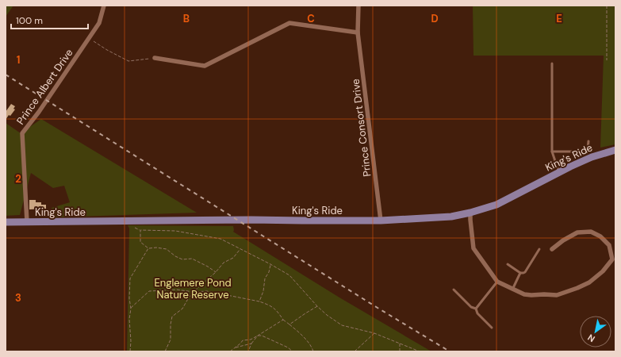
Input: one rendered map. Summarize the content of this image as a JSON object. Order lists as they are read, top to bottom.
{
  "streets": {
    "main road": ["King's Ride"],
    "street": ["Prince Albert Drive", "Prince Consort Drive"]
  },
  "crossings": [
    ["Prince Albert Drive", "King's Ride"],
    ["Prince Consort Drive", "King's Ride"]
  ],
  "parks": ["Englemere Pond Nature Reserve"],
  "scale_bar": "100 m",
  "north": "bottom left",
  "grid": {
    "columns": [
      "B",
      "C",
      "D",
      "E"
    ],
    "rows": ["1", "2", "3"]
  }
}
